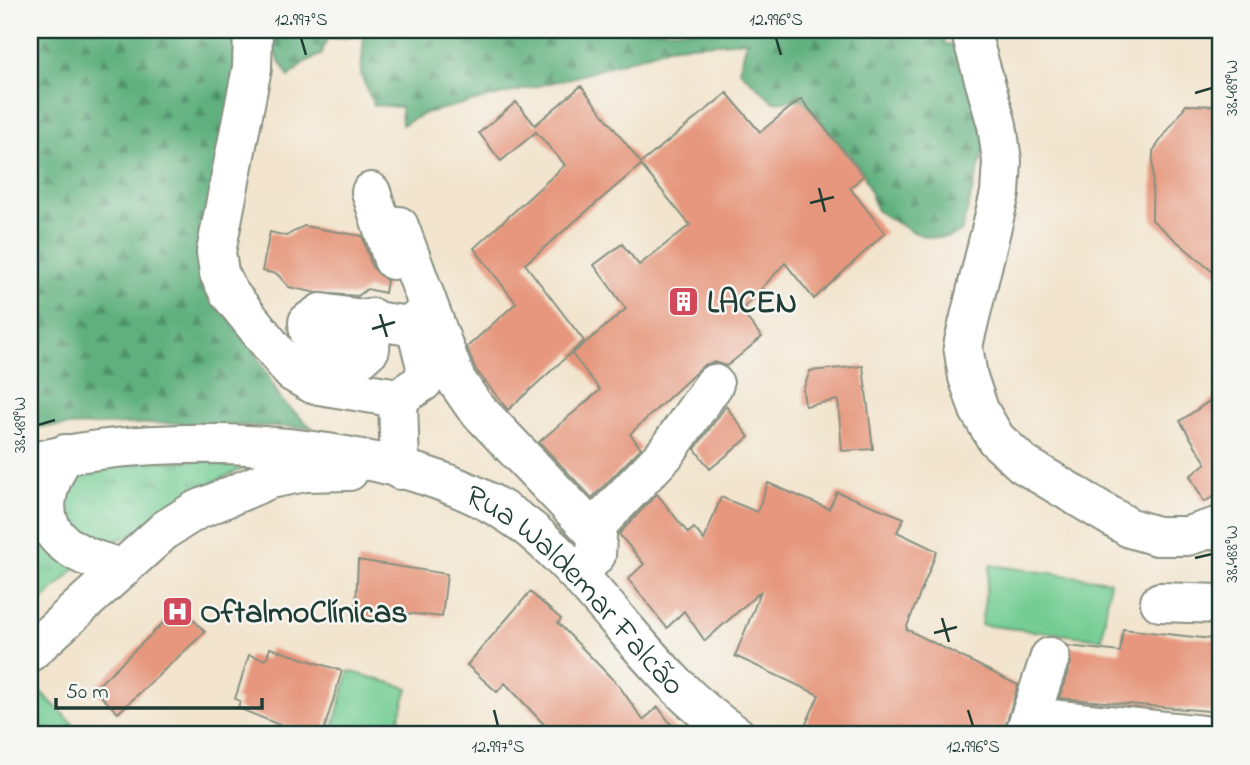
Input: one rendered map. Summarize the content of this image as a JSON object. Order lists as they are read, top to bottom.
{
  "streets": {
    "street": ["Rua Waldemar Falcão"]
  },
  "places": {
    "building": ["LACEN"],
    "hospital": ["OftalmoClínicas"]
  },
  "scale_bar": "50 m",
  "coordinates": [
    "12.997°S",
    "12.996°S",
    "38.489°W",
    "38.488°W"
  ]
}
